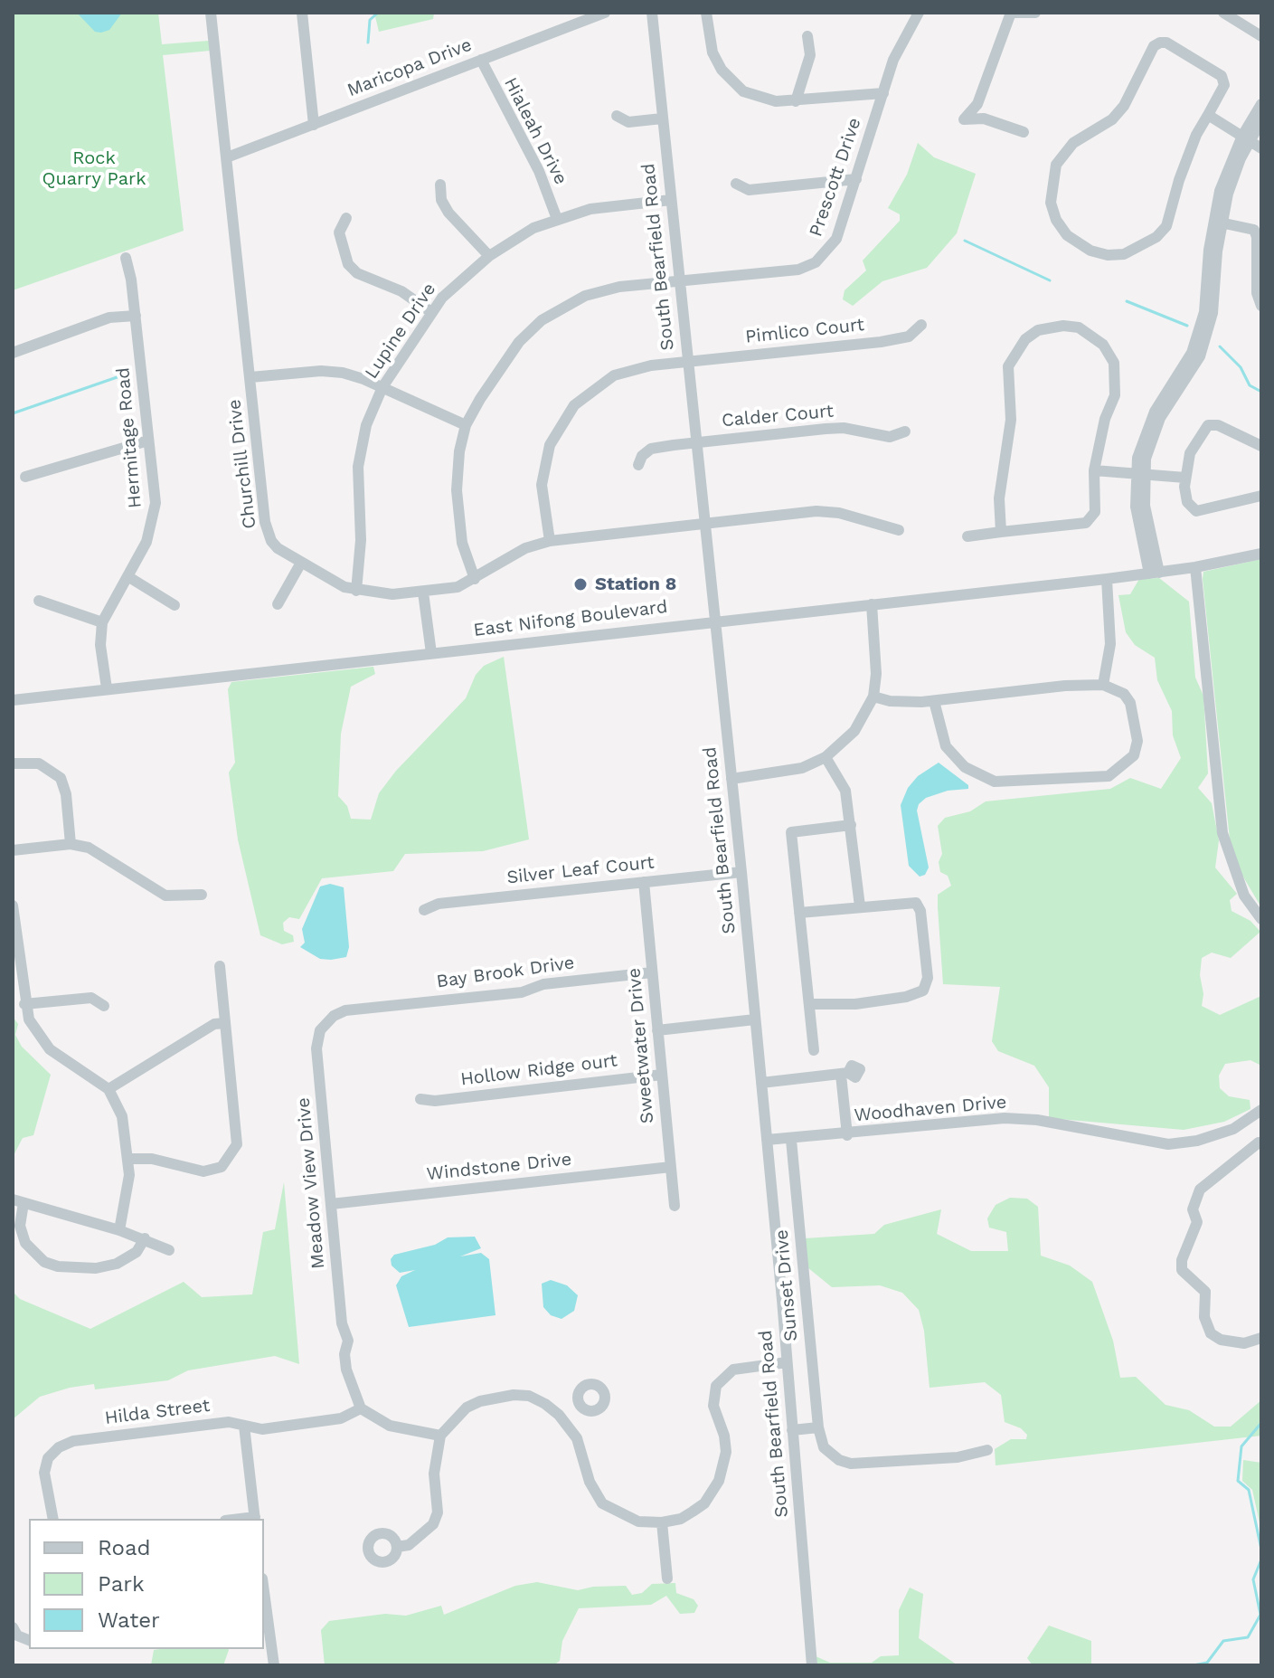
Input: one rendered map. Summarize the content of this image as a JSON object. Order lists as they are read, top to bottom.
{
  "streets": {
    "street": [
      "Maricopa Drive",
      "Hialeah Drive",
      "Prescott Drive",
      "South Bearfield Road",
      "Lupine Drive",
      "Pimlico Court",
      "Calder Court",
      "Hermitage Road",
      "Churchill Drive",
      "East Nifong Boulevard",
      "Silver Leaf Court",
      "Bay Brook Drive",
      "Sweetwater Drive",
      "Hollow Ridge ourt",
      "Woodhaven Drive",
      "Windstone Drive",
      "Meadow View Drive",
      "Sunset Drive",
      "Hilda Street"
    ]
  },
  "crossings": [
    ["Maricopa Drive", "Hialeah Drive"],
    ["Maricopa Drive", "Churchill Drive"],
    ["Hialeah Drive", "Lupine Drive"],
    ["Prescott Drive", "South Bearfield Road"],
    ["Prescott Drive", "Churchill Drive"],
    ["South Bearfield Road", "Lupine Drive"],
    ["South Bearfield Road", "Pimlico Court"],
    ["South Bearfield Road", "Calder Court"],
    ["South Bearfield Road", "Churchill Drive"],
    ["South Bearfield Road", "East Nifong Boulevard"],
    ["South Bearfield Road", "Silver Leaf Court"],
    ["South Bearfield Road", "Woodhaven Drive"],
    ["Lupine Drive", "Churchill Drive"],
    ["Pimlico Court", "Churchill Drive"],
    ["Hermitage Road", "East Nifong Boulevard"],
    ["Silver Leaf Court", "Sweetwater Drive"],
    ["Bay Brook Drive", "Sweetwater Drive"],
    ["Bay Brook Drive", "Meadow View Drive"],
    ["Sweetwater Drive", "Hollow Ridge ourt"],
    ["Sweetwater Drive", "Windstone Drive"],
    ["Woodhaven Drive", "Sunset Drive"],
    ["Windstone Drive", "Meadow View Drive"],
    ["Meadow View Drive", "Hilda Street"]
  ],
  "parks": ["Rock Quarry Park"],
  "places": ["Station 8"],
  "legend": ["Road", "Park", "Water"]
}
